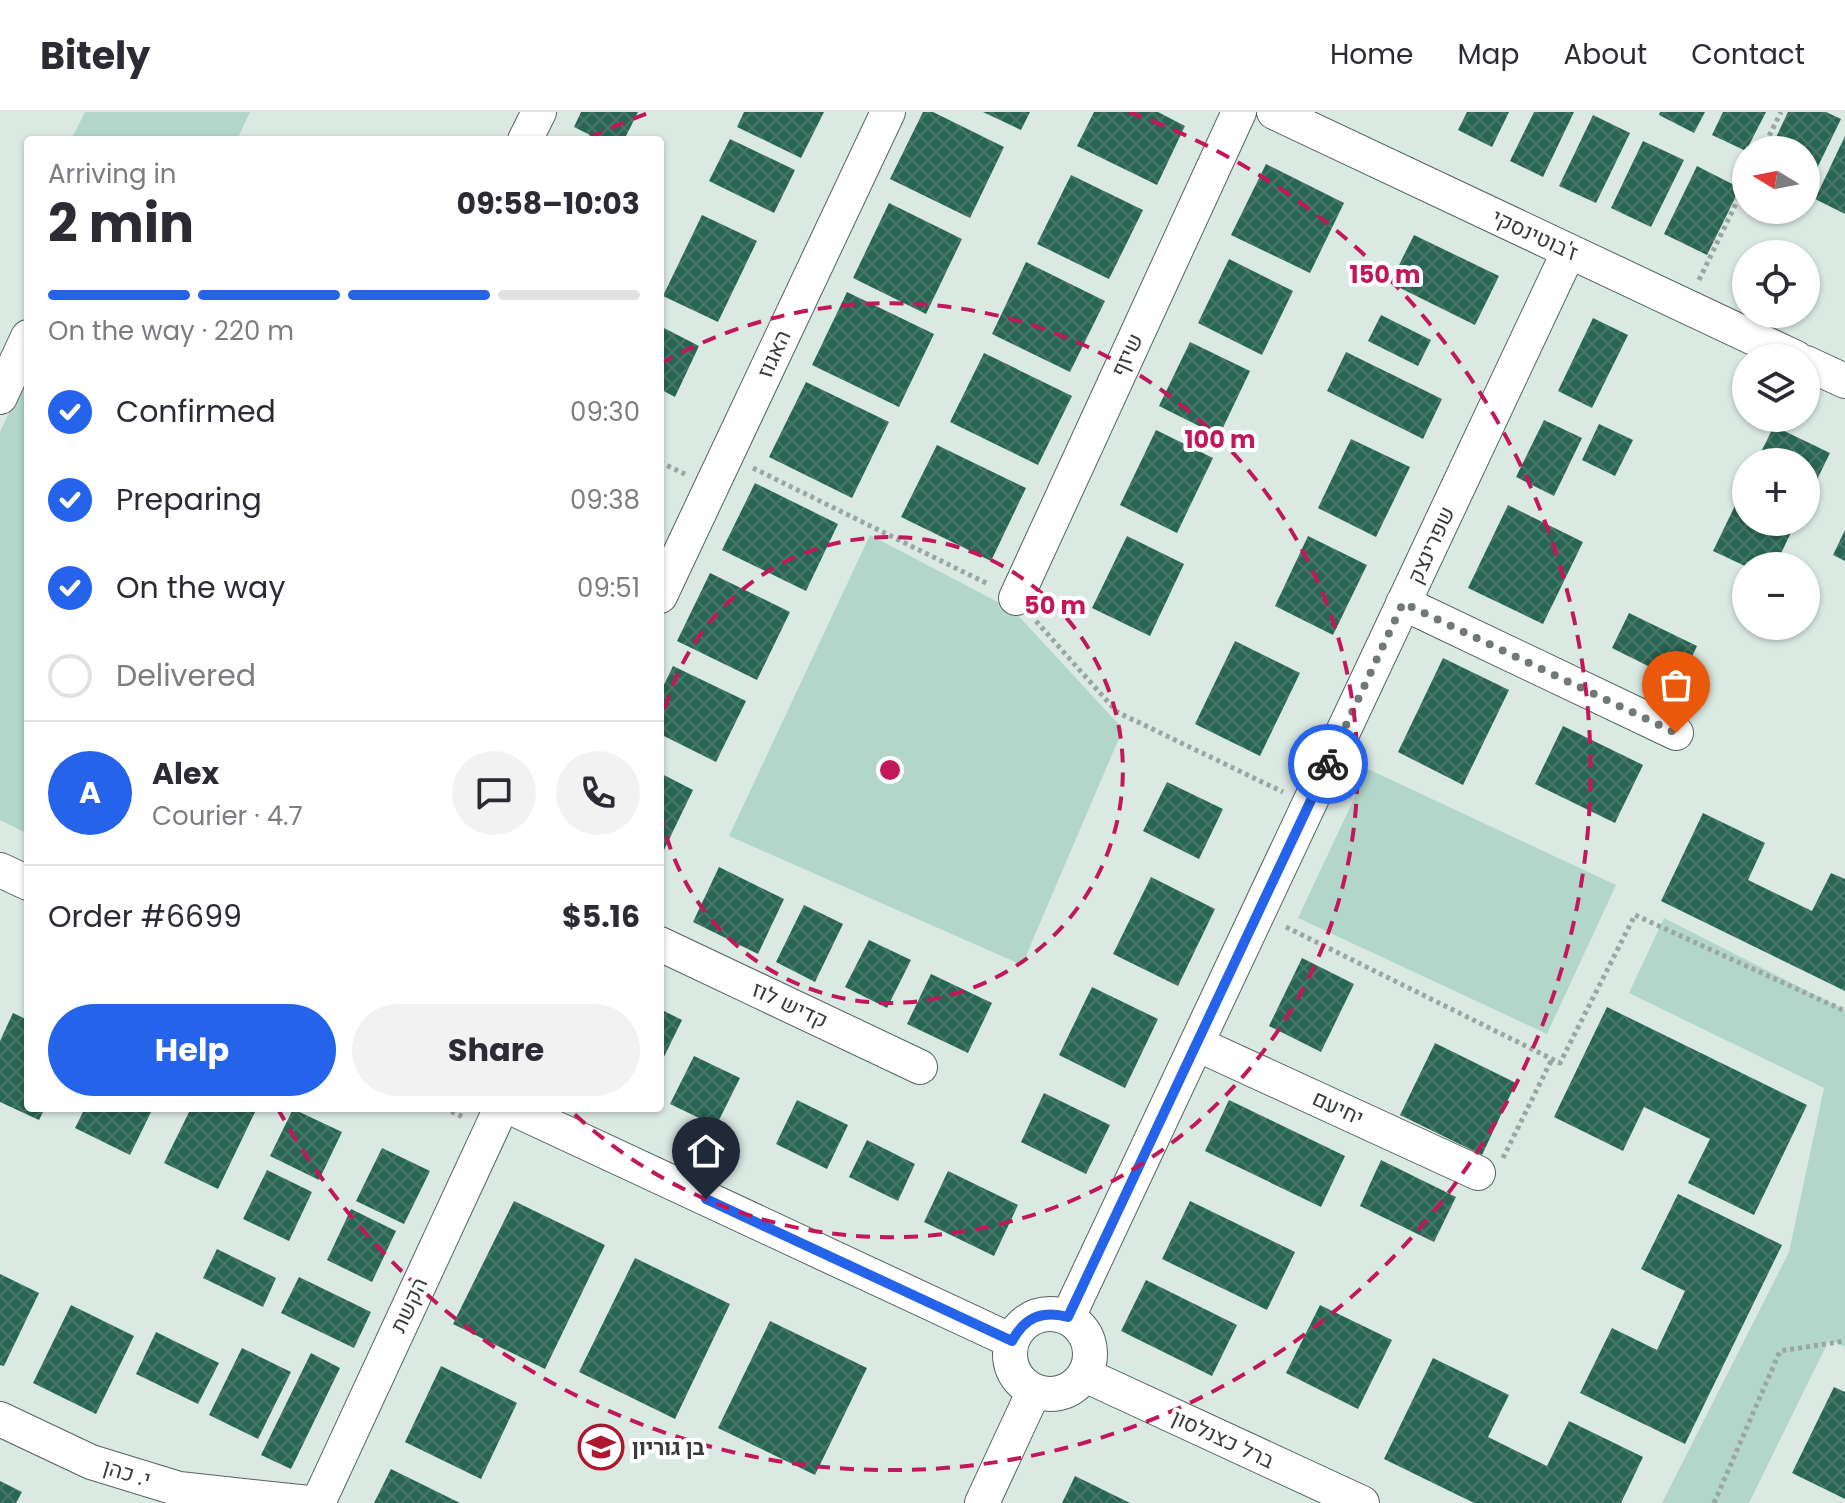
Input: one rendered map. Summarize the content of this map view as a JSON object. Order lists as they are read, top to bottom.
{
  "streets": {
    "street": [
      "ז'בוטינסקי",
      "האגוז",
      "שיזף",
      "שפרינצק",
      "קדיש לוז",
      "יחיעם",
      "הקשת",
      "ברל כצנלסון",
      "י. כהן"
    ]
  },
  "crossings": [
    ["ז'בוטינסקי", "שפרינצק"],
    ["שפרינצק", "יחיעם"],
    ["שפרינצק", "ברל כצנלסון"]
  ],
  "places": {
    "school or university": ["בן גוריון"]
  },
  "north": "left",
  "page": {
    "header": "Bitely",
    "nav": [
      "Home",
      "Map",
      "About",
      "Contact"
    ],
    "map_buttons": ["+", "−"],
    "heading": ["2 min", "Arriving in", "09:58–10:03"],
    "panel": [
      "Alex",
      "Courier · 4.7",
      "Order #6699",
      "$5.16"
    ],
    "bar": "On the way · 220 m",
    "list": [
      ["Confirmed", "09:30"],
      ["Preparing", "09:38"],
      ["On the way", "09:51"],
      "Delivered"
    ],
    "round": "A",
    "buttons": ["Help", "Share"]
  },
  "rings": ["150 m", "100 m", "50 m"]
}
